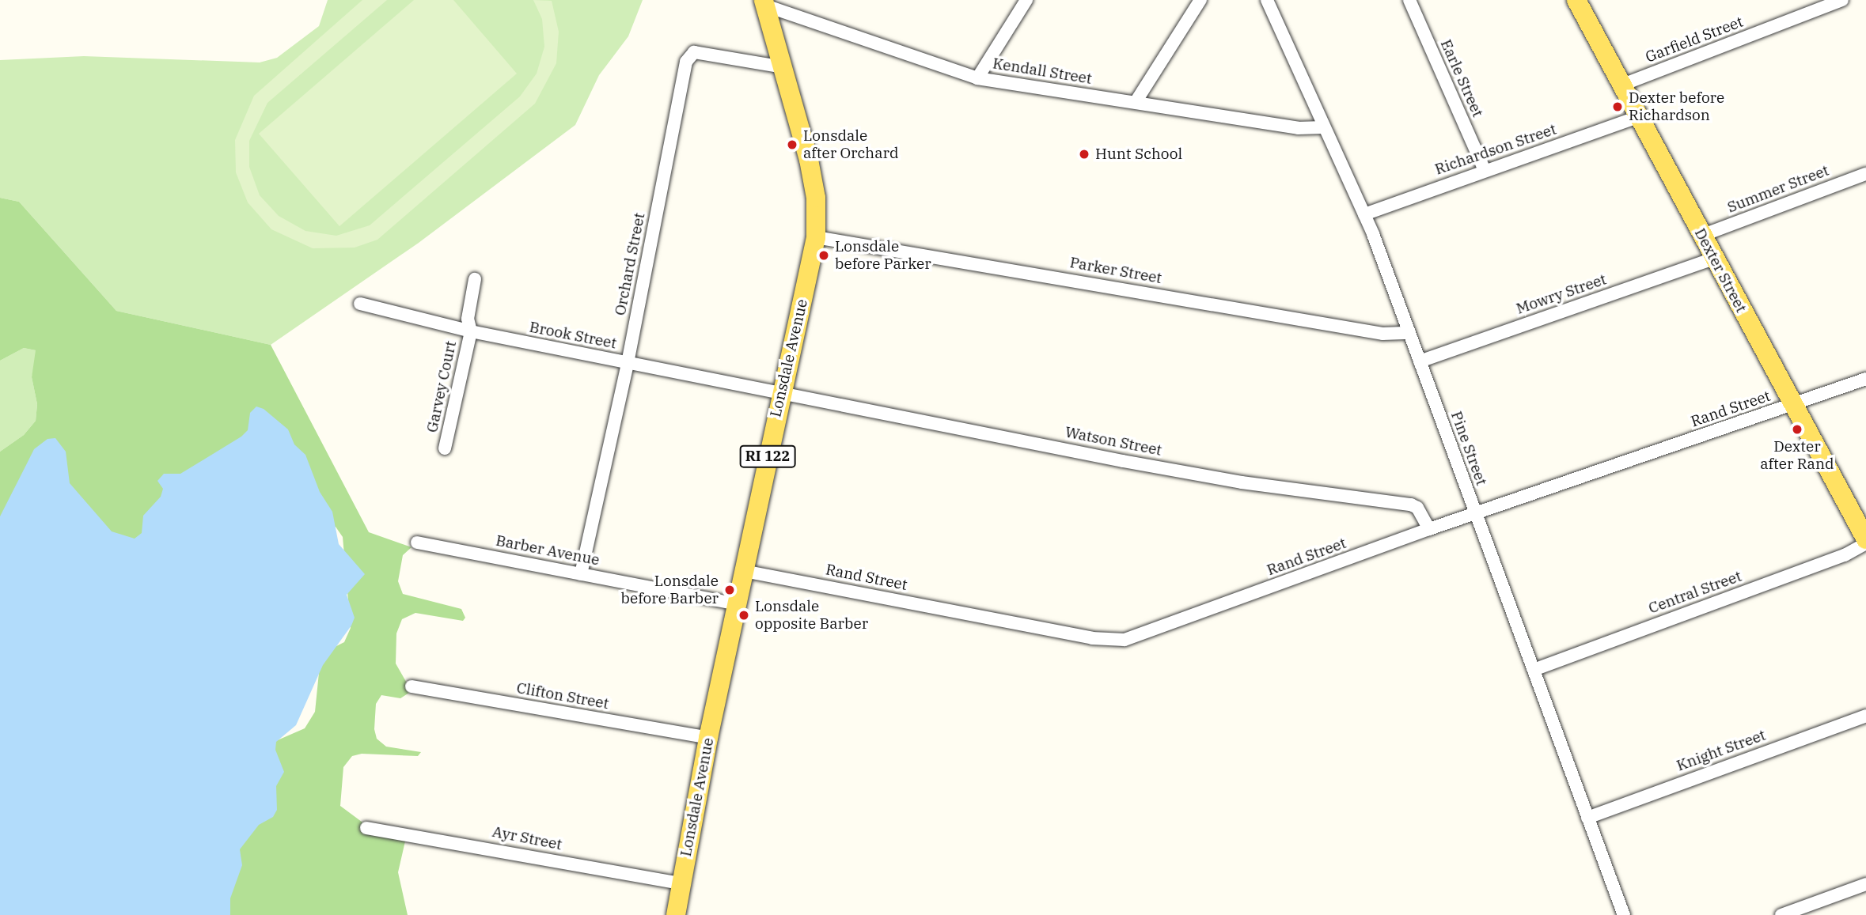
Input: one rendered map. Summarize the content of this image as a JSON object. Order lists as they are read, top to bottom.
{
  "streets": {
    "main road": ["Dexter Street", "Lonsdale Avenue", "RI 122"],
    "street": [
      "Garfield Street",
      "Kendall Street",
      "Earle Street",
      "Richardson Street",
      "Summer Street",
      "Orchard Street",
      "Parker Street",
      "Mowry Street",
      "Brook Street",
      "Garvey Court",
      "Rand Street",
      "Watson Street",
      "Pine Street",
      "Barber Avenue",
      "Central Street",
      "Clifton Street",
      "Knight Street",
      "Ayr Street"
    ]
  },
  "crossings": [
    ["Garfield Street", "Dexter Street"],
    ["Kendall Street", "Lonsdale Avenue"],
    ["Kendall Street", "Pine Street"],
    ["Earle Street", "Richardson Street"],
    ["Richardson Street", "Dexter Street"],
    ["Richardson Street", "Pine Street"],
    ["Summer Street", "Dexter Street"],
    ["Orchard Street", "Brook Street"],
    ["Orchard Street", "Lonsdale Avenue"],
    ["Orchard Street", "Barber Avenue"],
    ["Parker Street", "Lonsdale Avenue"],
    ["Parker Street", "Pine Street"],
    ["Dexter Street", "Mowry Street"],
    ["Dexter Street", "Rand Street"],
    ["Dexter Street", "Central Street"],
    ["Mowry Street", "Pine Street"],
    ["Brook Street", "Lonsdale Avenue"],
    ["Brook Street", "Garvey Court"],
    ["Brook Street", "Watson Street"],
    ["Lonsdale Avenue", "Rand Street"],
    ["Lonsdale Avenue", "Watson Street"],
    ["Lonsdale Avenue", "Barber Avenue"],
    ["Lonsdale Avenue", "Clifton Street"],
    ["Lonsdale Avenue", "Ayr Street"],
    ["Rand Street", "Watson Street"],
    ["Rand Street", "Pine Street"],
    ["Pine Street", "Central Street"],
    ["Pine Street", "Knight Street"]
  ],
  "places": [
    "Dexter before Richardson",
    "Lonsdale after Orchard",
    "Hunt School",
    "Lonsdale before Parker",
    "Dexter after Rand",
    "Lonsdale before Barber",
    "Lonsdale opposite Barber"
  ]
}
